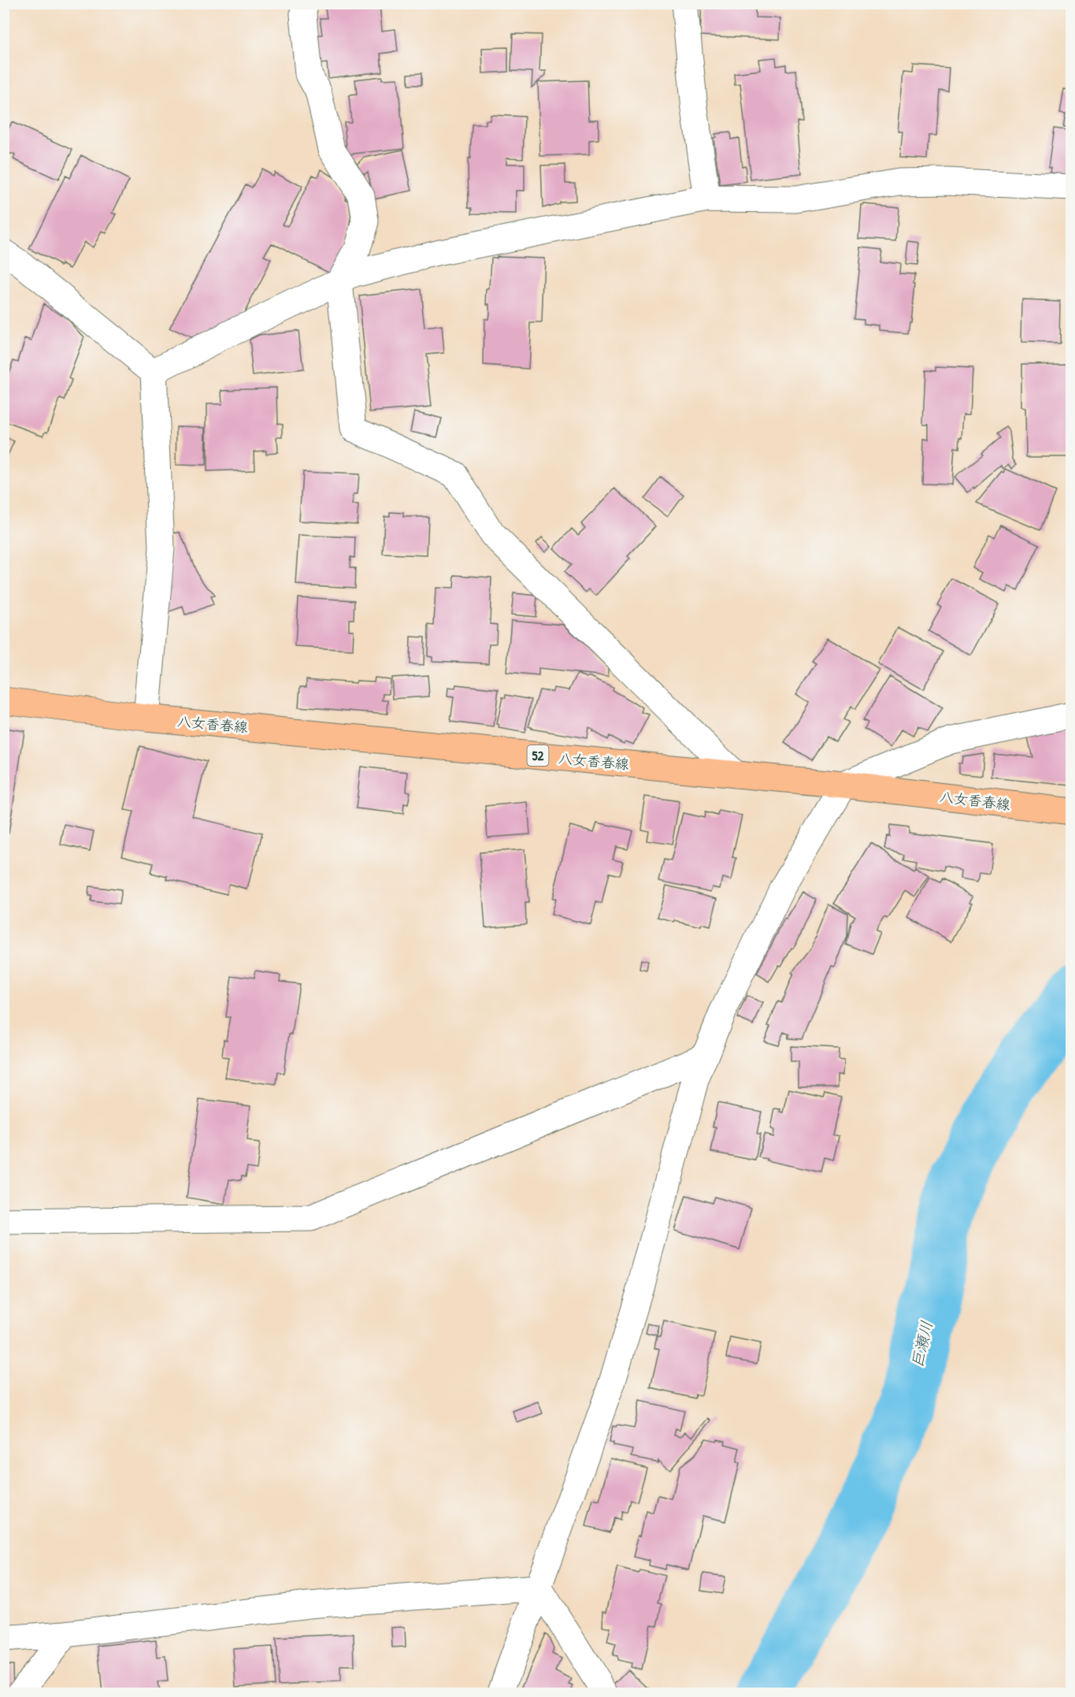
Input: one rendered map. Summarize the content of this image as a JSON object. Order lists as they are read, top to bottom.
{
  "streets": {
    "main road": ["八女香春線", "52"]
  },
  "water": ["巨瀬川"]
}
